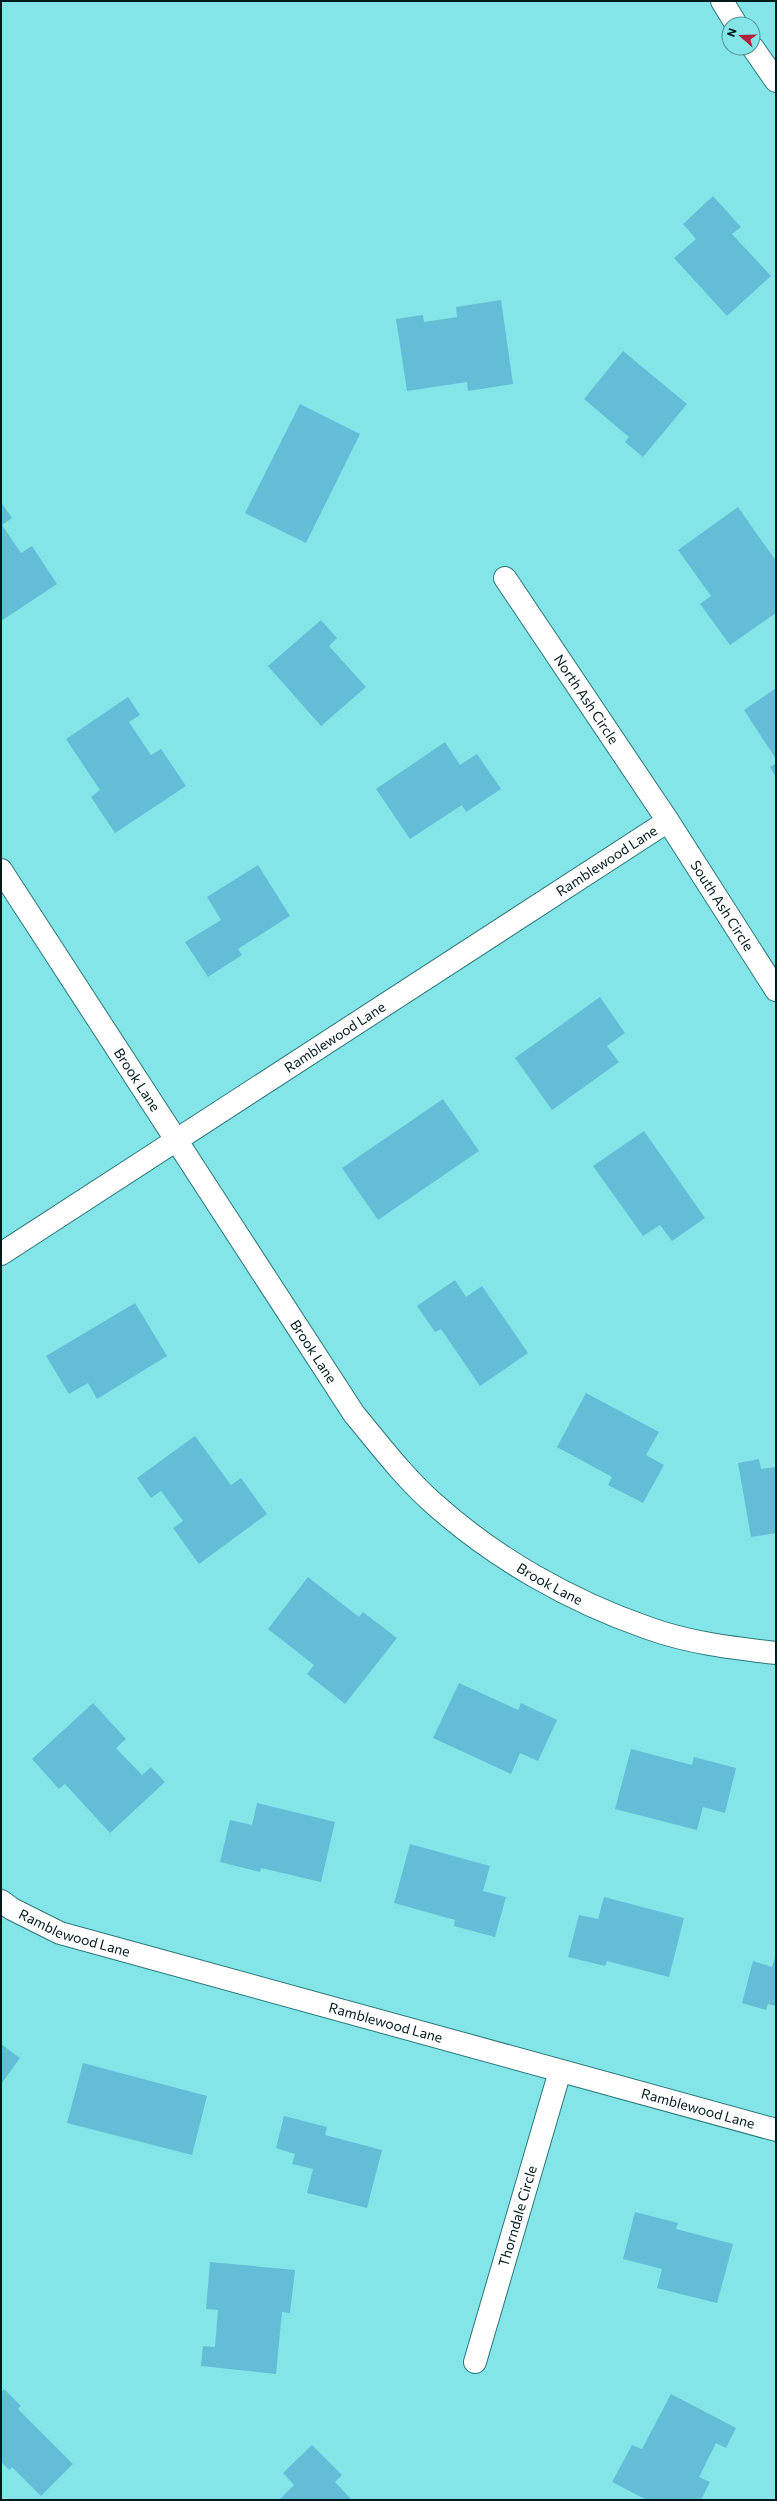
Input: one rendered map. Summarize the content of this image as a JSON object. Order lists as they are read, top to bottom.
{
  "streets": {
    "street": [
      "North Ash Circle",
      "Ramblewood Lane",
      "South Ash Circle",
      "Brook Lane",
      "Thorndale Circle"
    ]
  },
  "crossings": [
    ["North Ash Circle", "Ramblewood Lane"],
    ["North Ash Circle", "South Ash Circle"],
    ["Ramblewood Lane", "South Ash Circle"],
    ["Ramblewood Lane", "Brook Lane"],
    ["Ramblewood Lane", "Thorndale Circle"]
  ],
  "north": "left"
}
